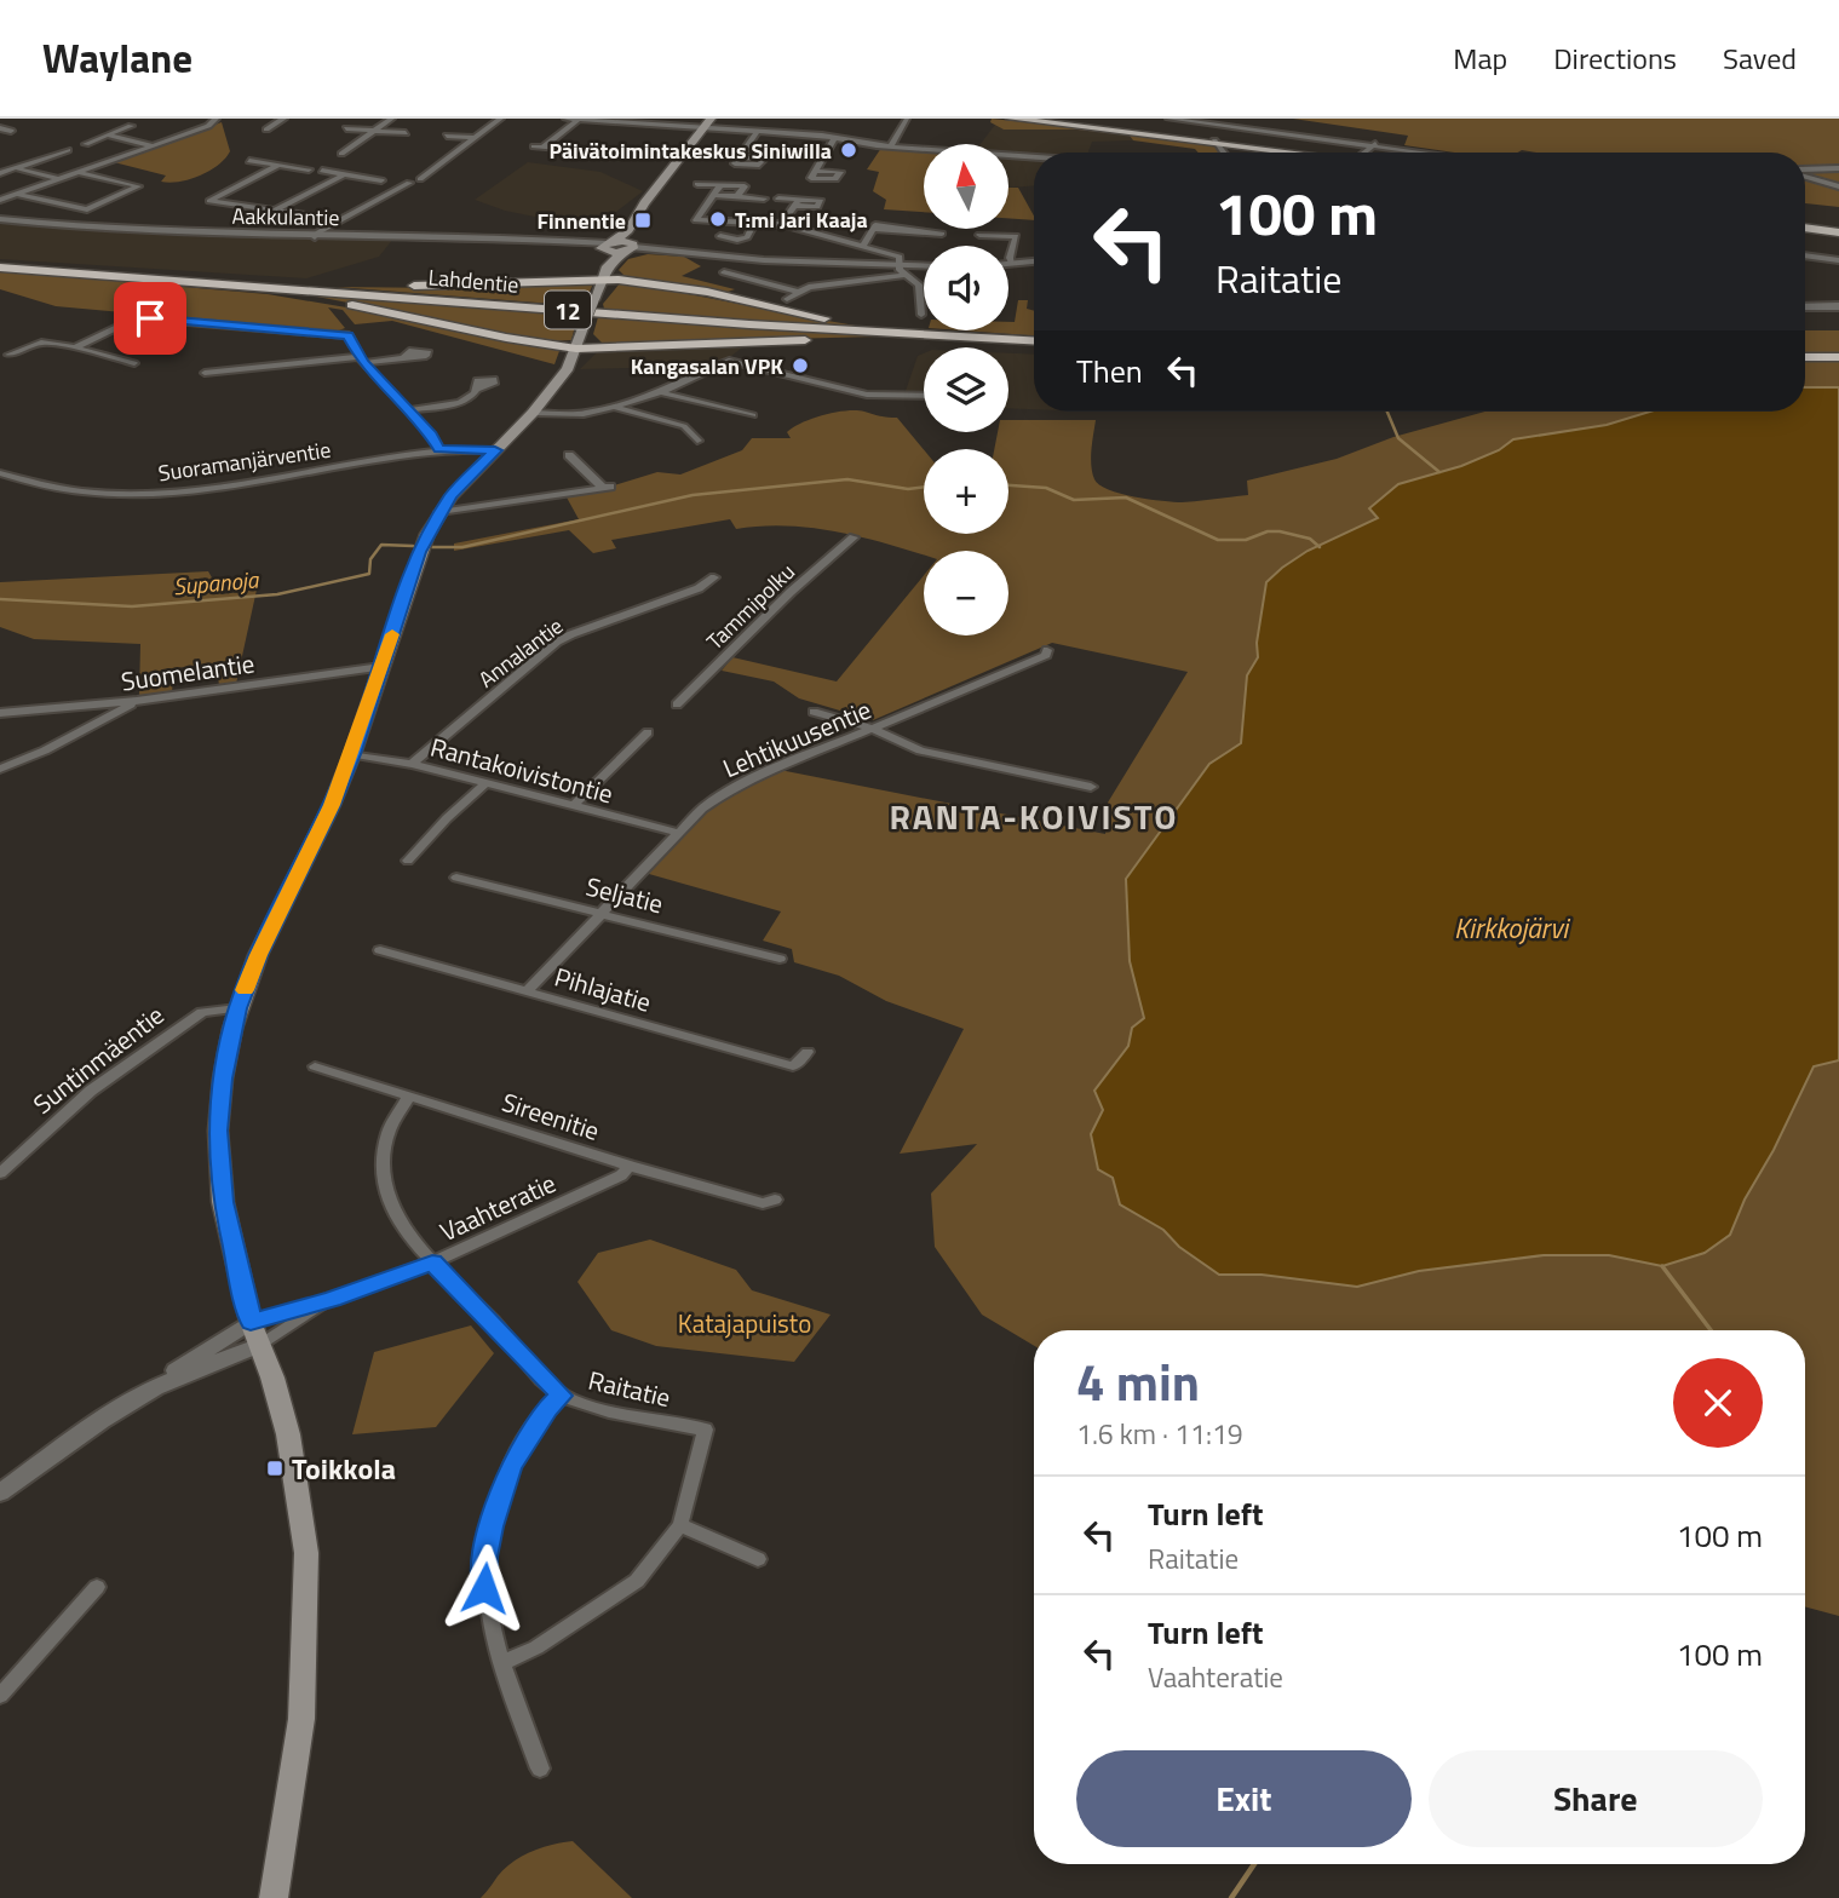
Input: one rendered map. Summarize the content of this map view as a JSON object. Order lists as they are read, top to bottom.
{
  "streets": {
    "highway": ["Lahdentie", "12"],
    "street": [
      "Aakkulantie",
      "Suoramanjärventie",
      "Tammipolku",
      "Annalantie",
      "Suomelantie",
      "Lehtikuusentie",
      "Rantakoivistontie",
      "Seljatie",
      "Pihlajatie",
      "Suntinmäentie",
      "Sireenitie",
      "Vaahteratie",
      "Raitatie"
    ]
  },
  "crossings": [
    ["Annalantie", "Rantakoivistontie"],
    ["Lehtikuusentie", "Rantakoivistontie"],
    ["Lehtikuusentie", "Seljatie"],
    ["Lehtikuusentie", "Pihlajatie"],
    ["Sireenitie", "Vaahteratie"],
    ["Sireenitie", "Raitatie"],
    ["Vaahteratie", "Raitatie"]
  ],
  "districts": ["RANTA-KOIVISTO"],
  "water": ["Supanoja", "Kirkkojärvi"],
  "parks": ["Katajapuisto"],
  "places": {
    "other": ["Päivätoimintakeskus Siniwilla", "T:mi Jari Kaaja", "Kangasalan VPK"],
    "transit": ["Finnentie", "Toikkola"]
  },
  "north": "top",
  "page": {
    "header": "Waylane",
    "nav": ["Map", "Directions", "Saved"],
    "map_buttons": ["+", "−"],
    "turn": ["100 m", "Raitatie"],
    "then": "Then",
    "heading": ["4 min", "1.6 km · 11:19"],
    "list": [
      {
        "name": "Turn left",
        "note": "Raitatie",
        "value": "100 m"
      },
      {
        "name": "Turn left",
        "note": "Vaahteratie",
        "value": "100 m"
      }
    ],
    "buttons": ["Exit", "Share"]
  }
}
